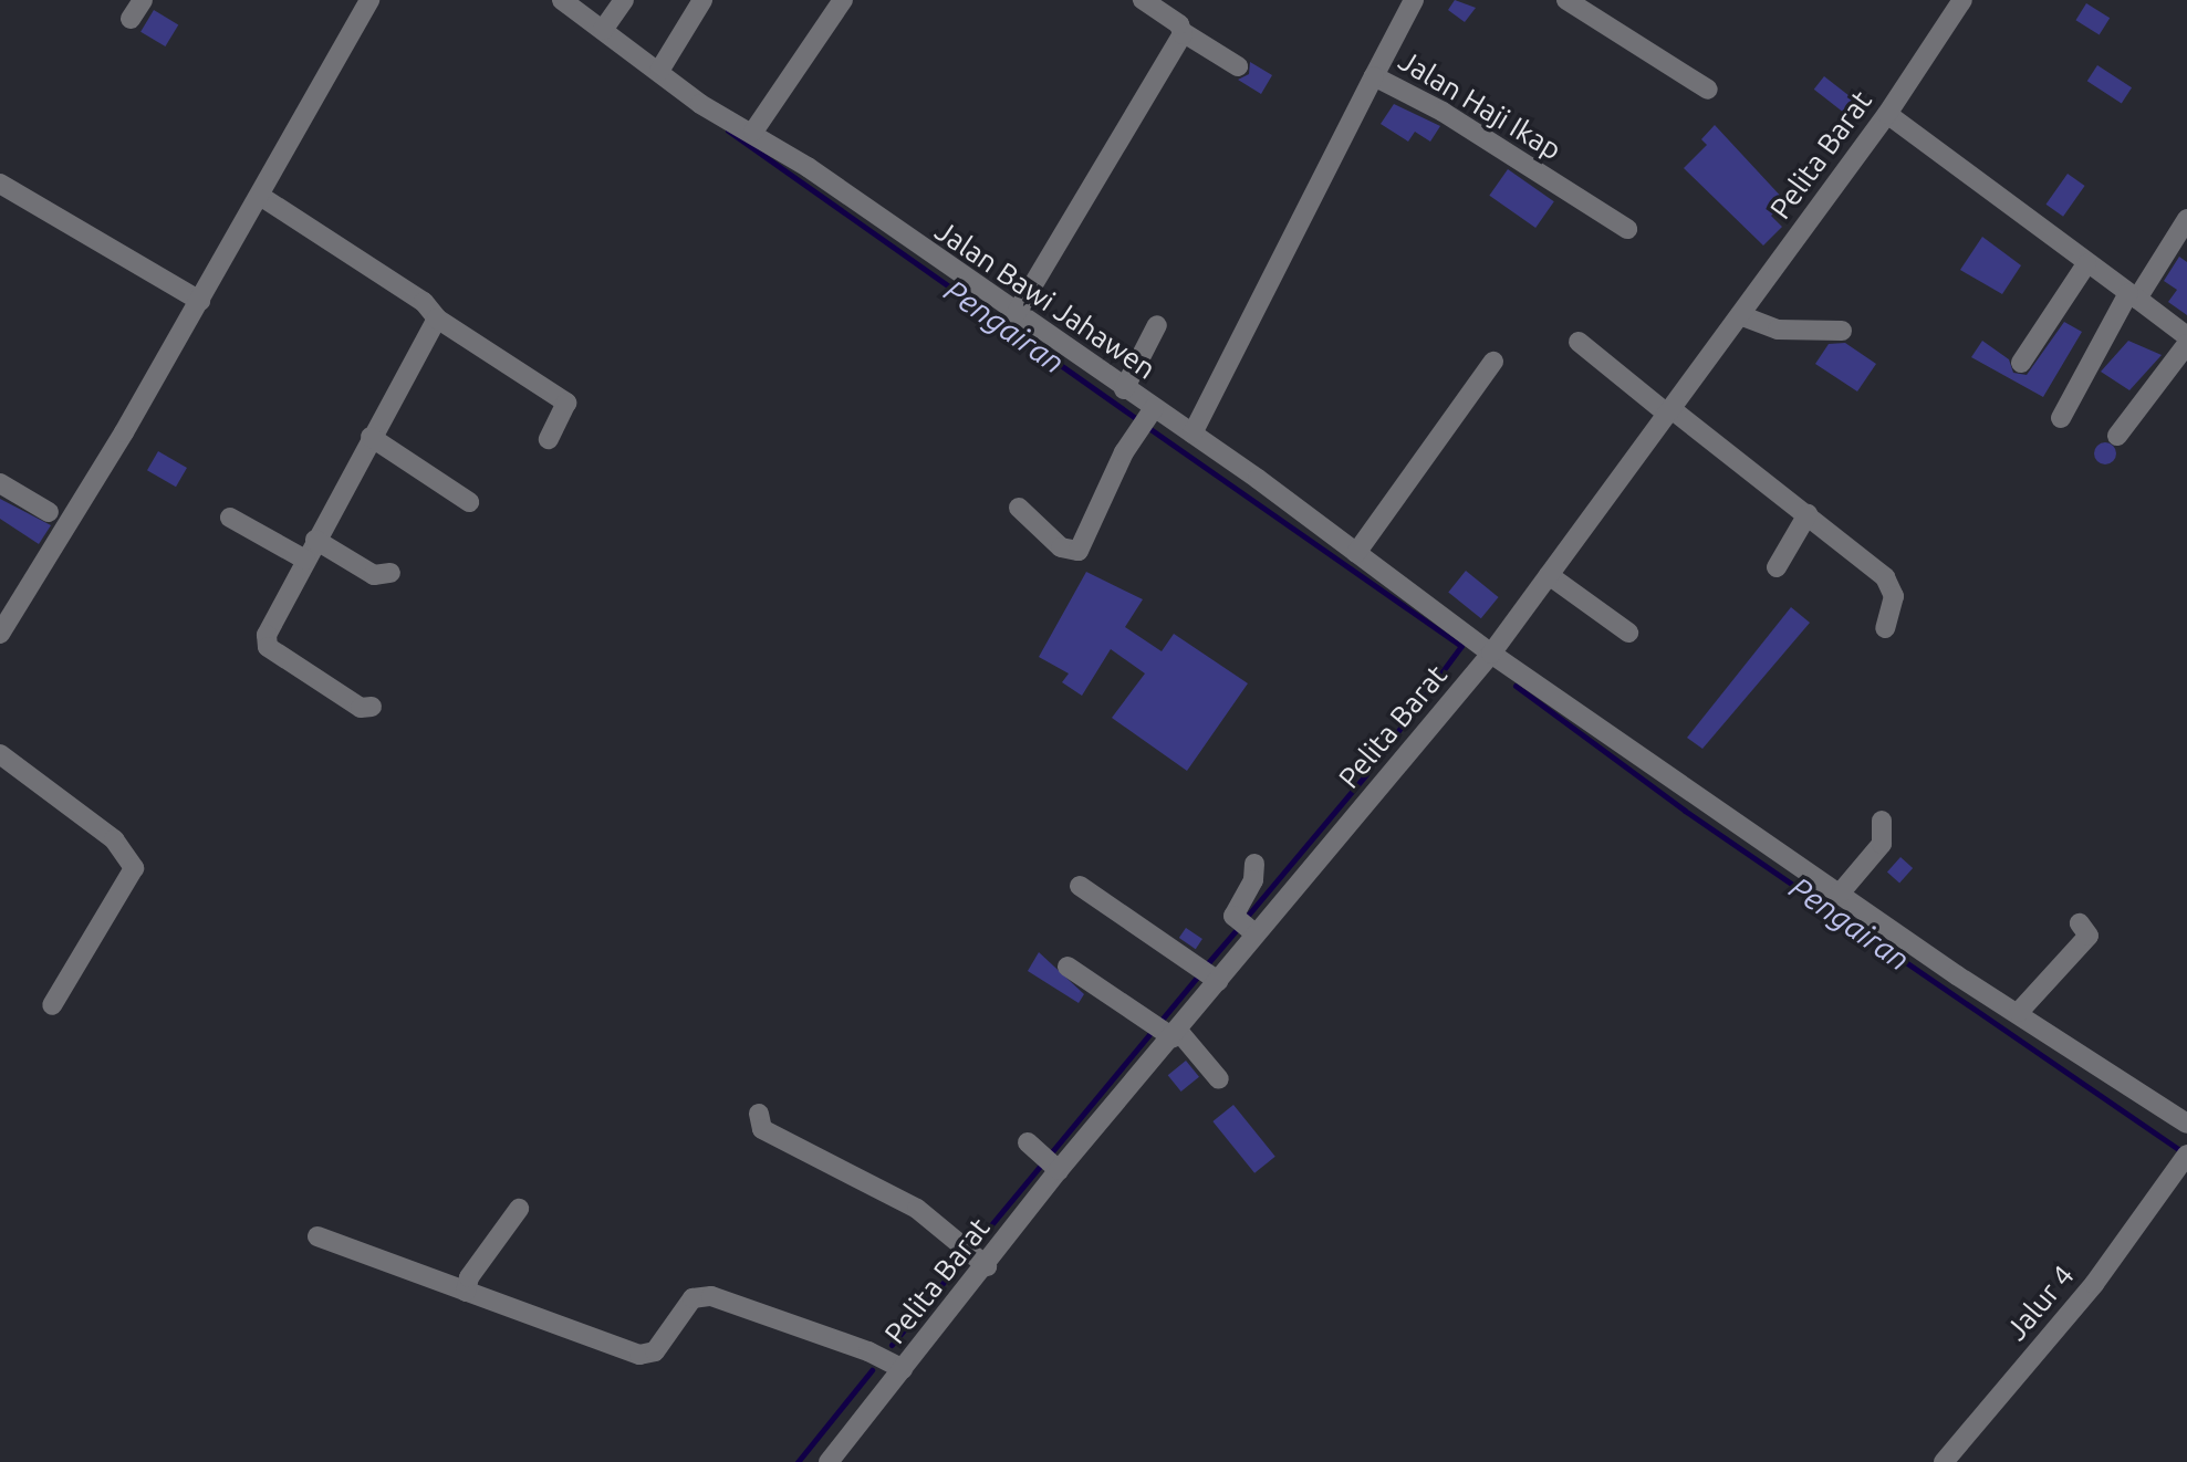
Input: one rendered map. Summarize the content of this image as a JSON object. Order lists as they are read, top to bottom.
{
  "streets": {
    "street": [
      "Jalan Haji Ikap",
      "Pelita Barat",
      "Jalan Bawi Jahawen",
      "Jalur 4"
    ]
  },
  "crossings": [
    ["Pelita Barat", "Jalan Bawi Jahawen"]
  ],
  "water": ["Pengairan"]
}
